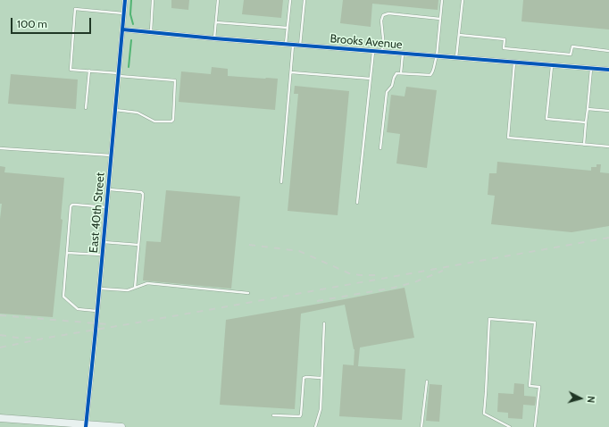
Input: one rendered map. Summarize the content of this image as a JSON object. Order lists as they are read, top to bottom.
{
  "streets": {
    "street": ["Brooks Avenue", "East 40th Street"]
  },
  "crossings": [
    ["Brooks Avenue", "East 40th Street"]
  ],
  "scale_bar": "100 m",
  "north": "right"
}
